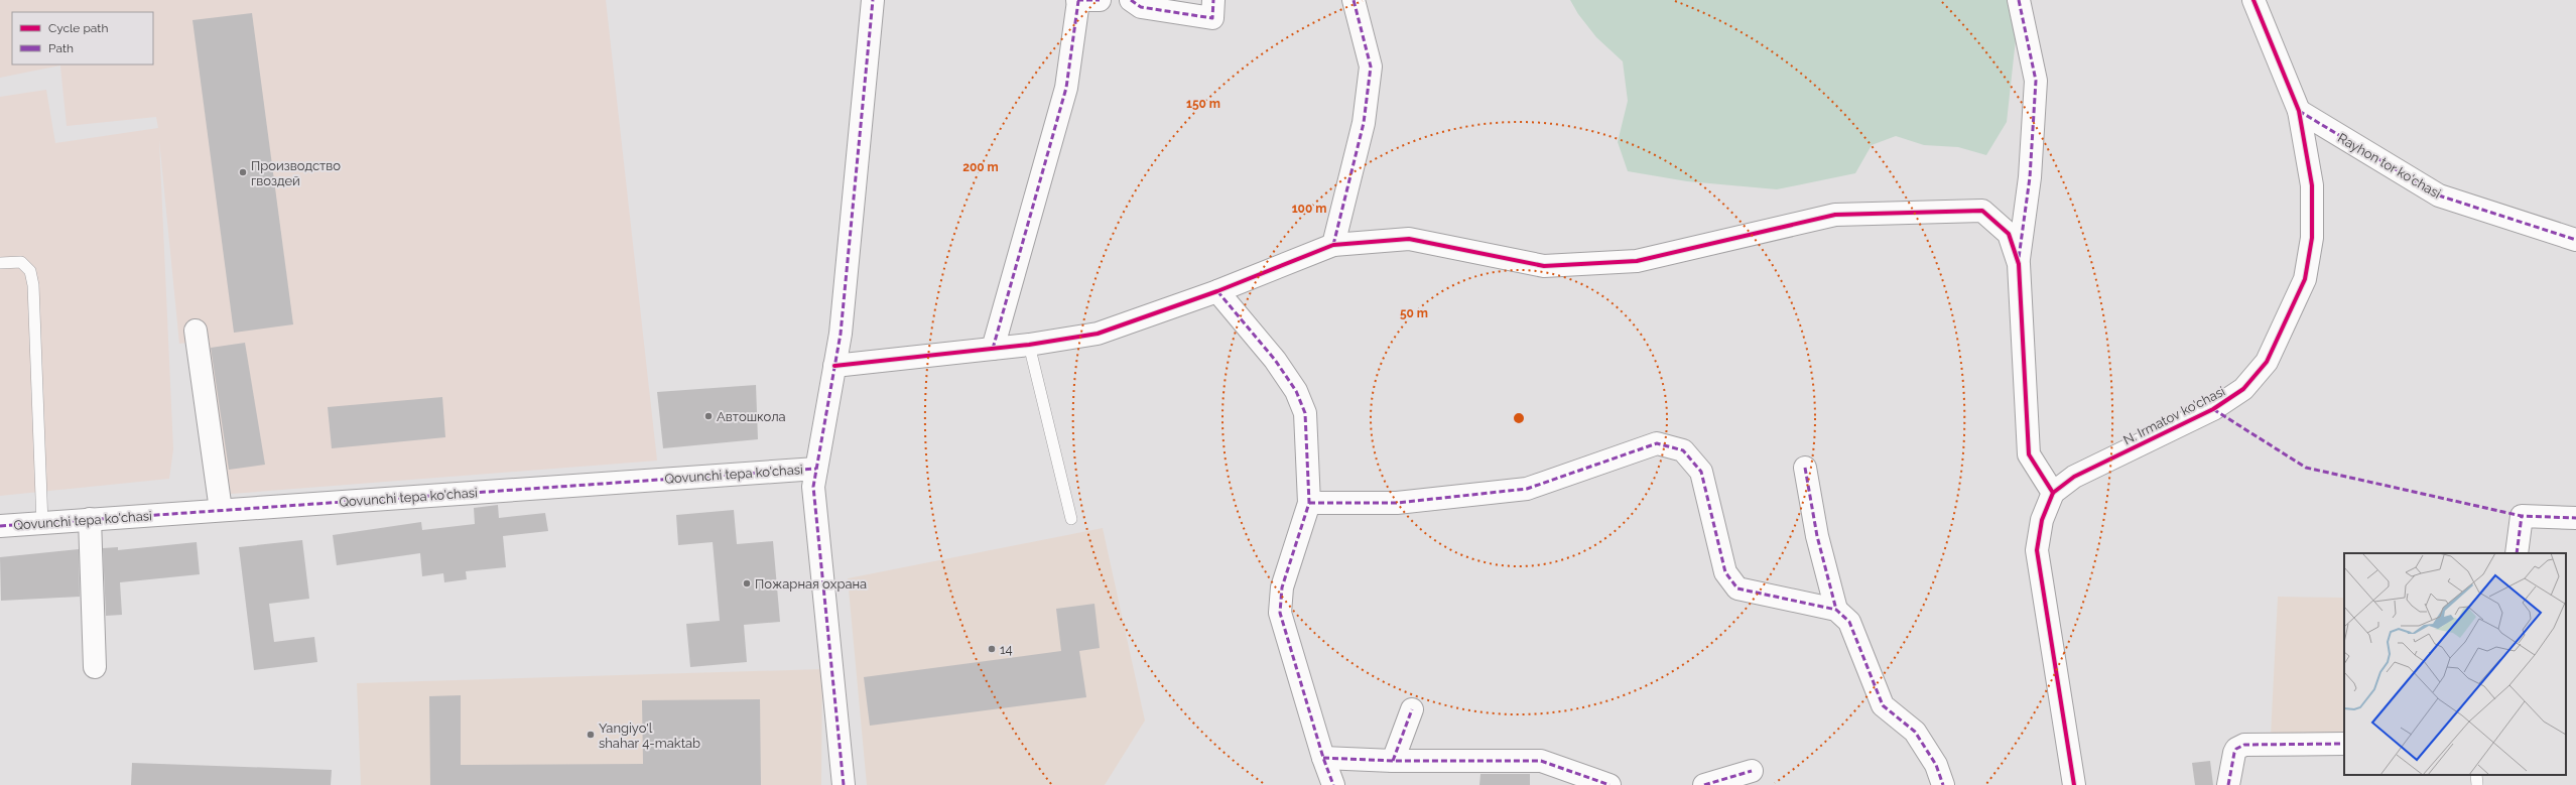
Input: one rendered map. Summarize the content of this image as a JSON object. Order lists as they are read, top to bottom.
{
  "streets": {
    "street": ["Rayhon tor ko'chasi", "N. Irmatov ko'chasi", "Qovunchi tepa ko'chasi"]
  },
  "crossings": [
    ["Rayhon tor ko'chasi", "N. Irmatov ko'chasi"]
  ],
  "places": [
    "Производство гвоздей",
    "Автошкола",
    "Пожарная охрана",
    "14",
    "Yangiyo'l shahar 4-maktab"
  ],
  "legend": ["Cycle path", "Path"],
  "rings": [
    "150 m",
    "200 m",
    "100 m",
    "50 m"
  ]
}
